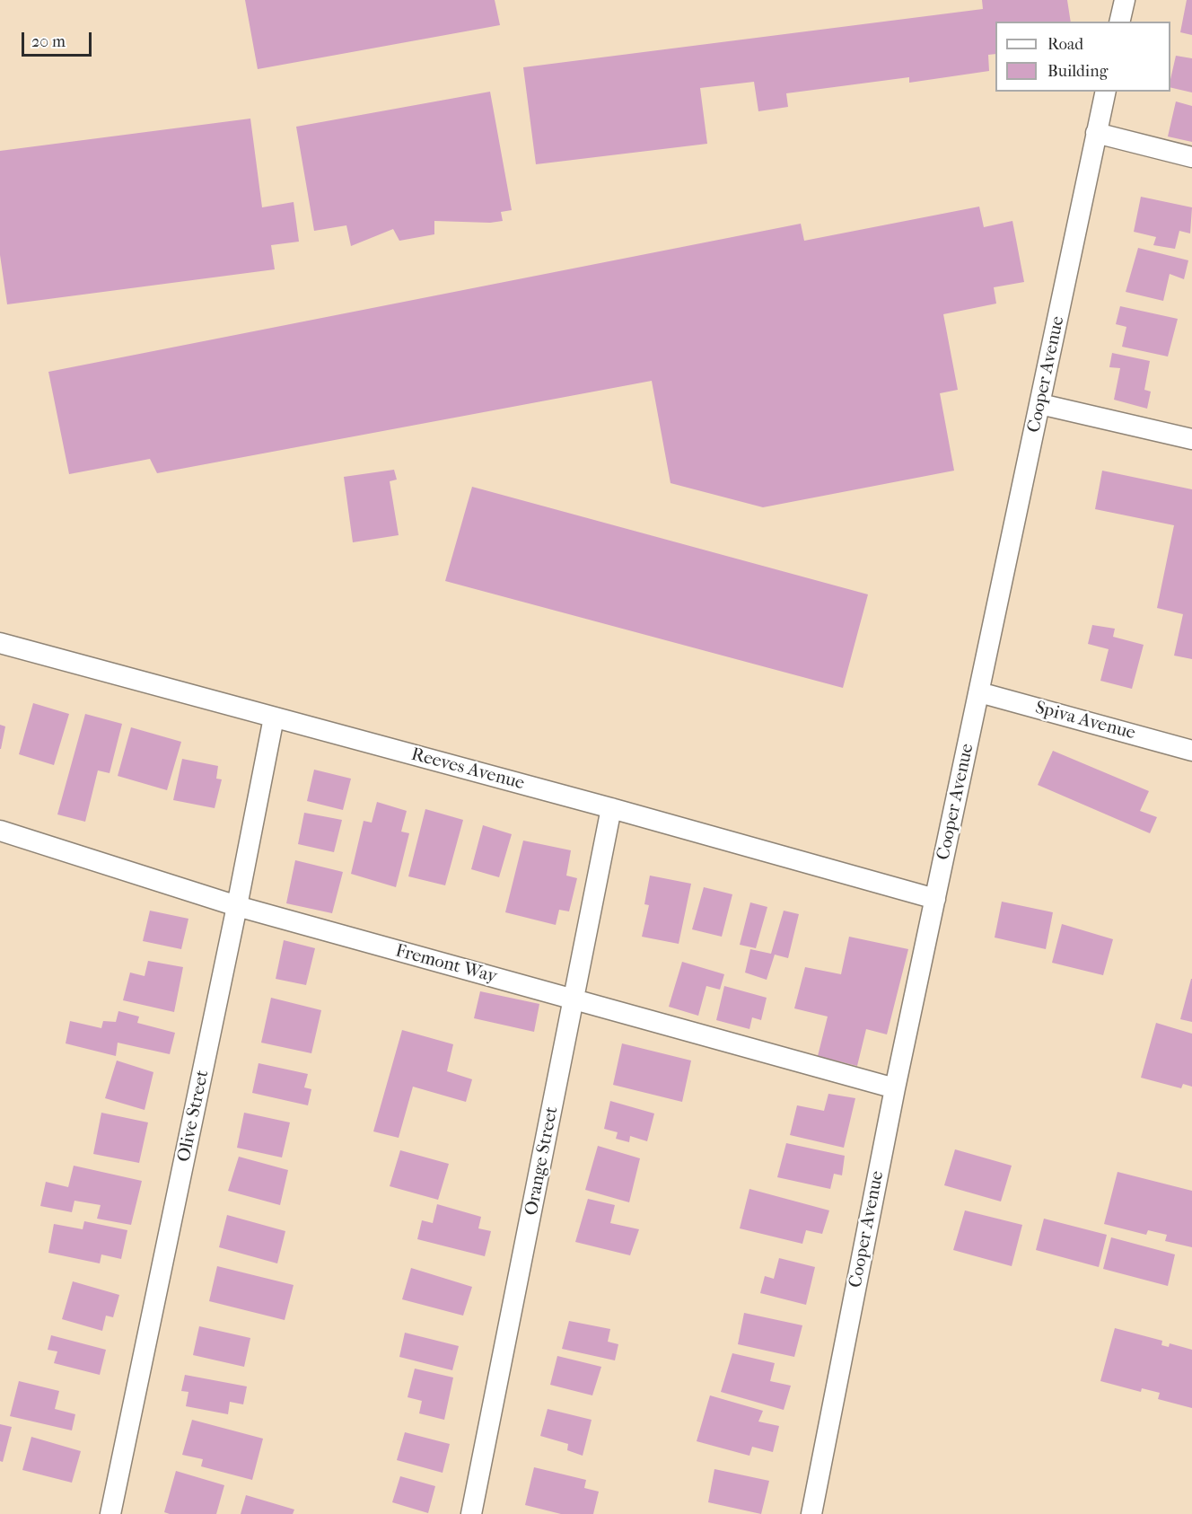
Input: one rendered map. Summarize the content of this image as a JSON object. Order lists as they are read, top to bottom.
{
  "streets": {
    "street": [
      "Cooper Avenue",
      "Spiva Avenue",
      "Reeves Avenue",
      "Fremont Way",
      "Olive Street",
      "Orange Street"
    ]
  },
  "crossings": [
    ["Cooper Avenue", "Spiva Avenue"],
    ["Cooper Avenue", "Reeves Avenue"],
    ["Cooper Avenue", "Fremont Way"],
    ["Reeves Avenue", "Olive Street"],
    ["Reeves Avenue", "Orange Street"],
    ["Fremont Way", "Olive Street"],
    ["Fremont Way", "Orange Street"]
  ],
  "legend": ["Road", "Building"],
  "scale_bar": "20 m"
}
